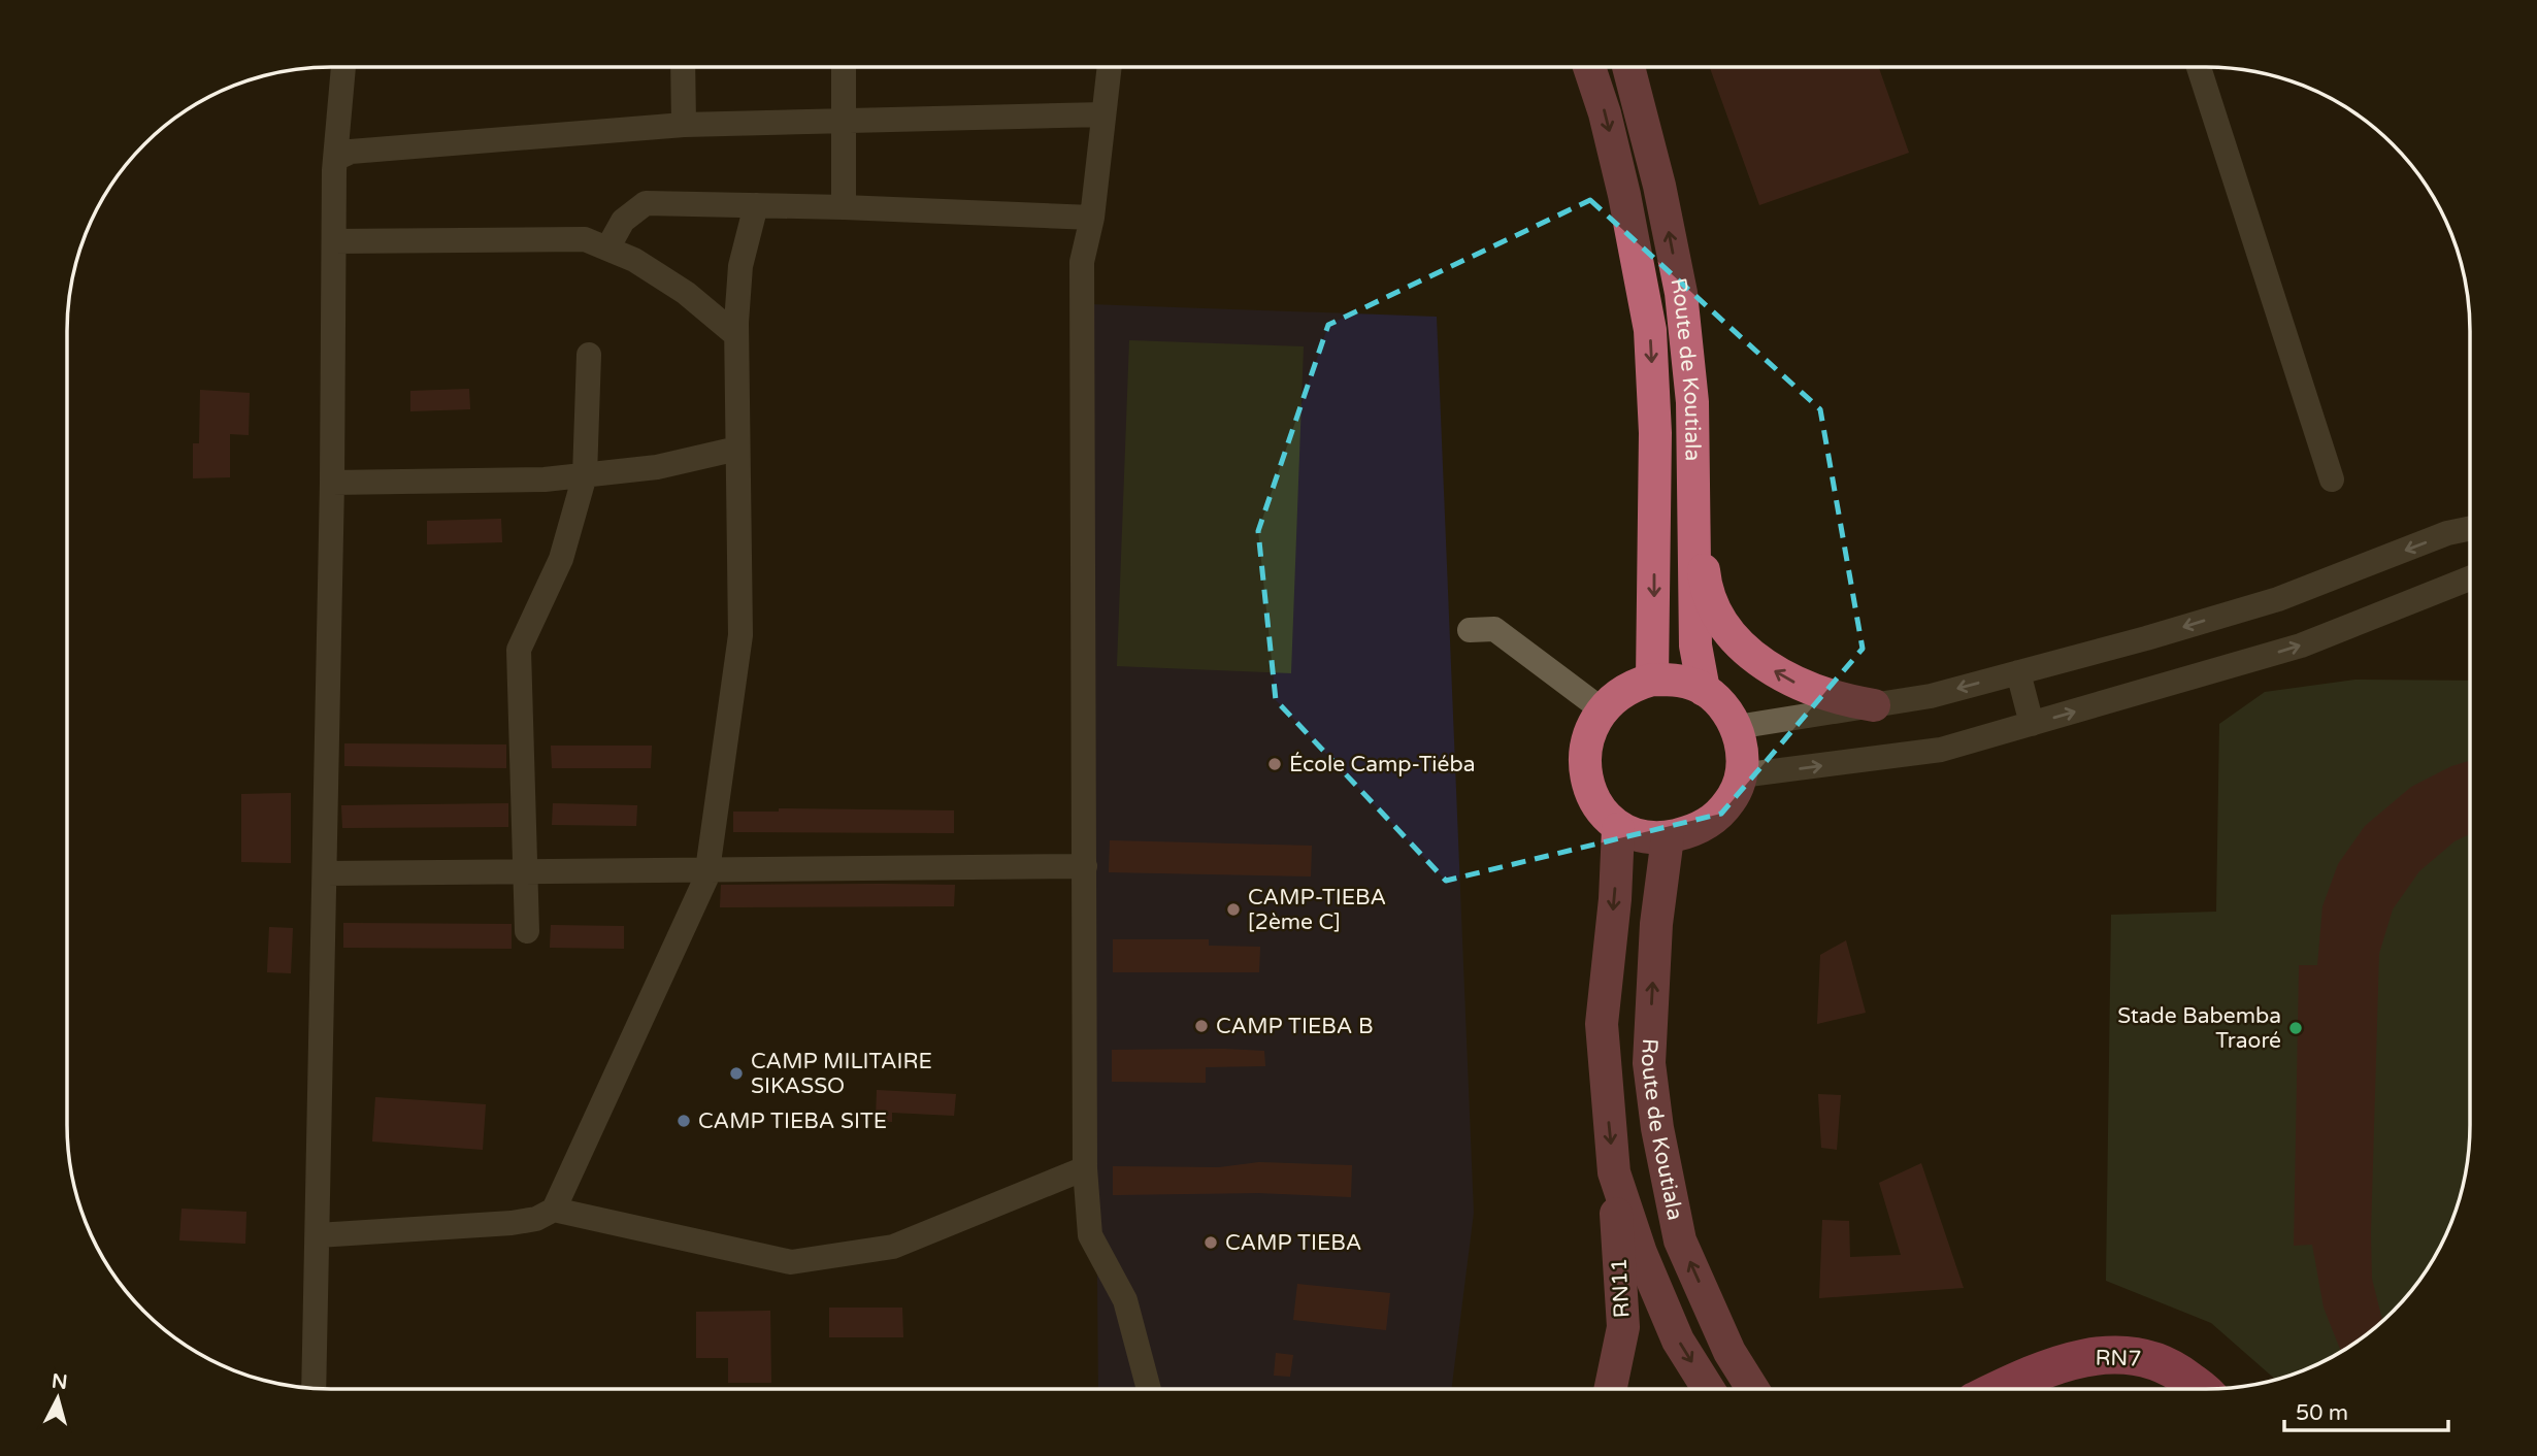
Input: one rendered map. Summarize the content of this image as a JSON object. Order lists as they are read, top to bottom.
{
  "streets": {
    "highway": ["RN7"],
    "main road": ["Route de Koutiala", "RN11"]
  },
  "crossings": [
    ["Route de Koutiala", "RN11"]
  ],
  "places": [
    "École Camp-Tiéba",
    "CAMP-TIEBA [2ème C]",
    "CAMP TIEBA B",
    "Stade Babemba Traoré",
    "CAMP MILITAIRE SIKASSO",
    "CAMP TIEBA SITE",
    "CAMP TIEBA"
  ],
  "scale_bar": "50 m",
  "north": "top"
}
